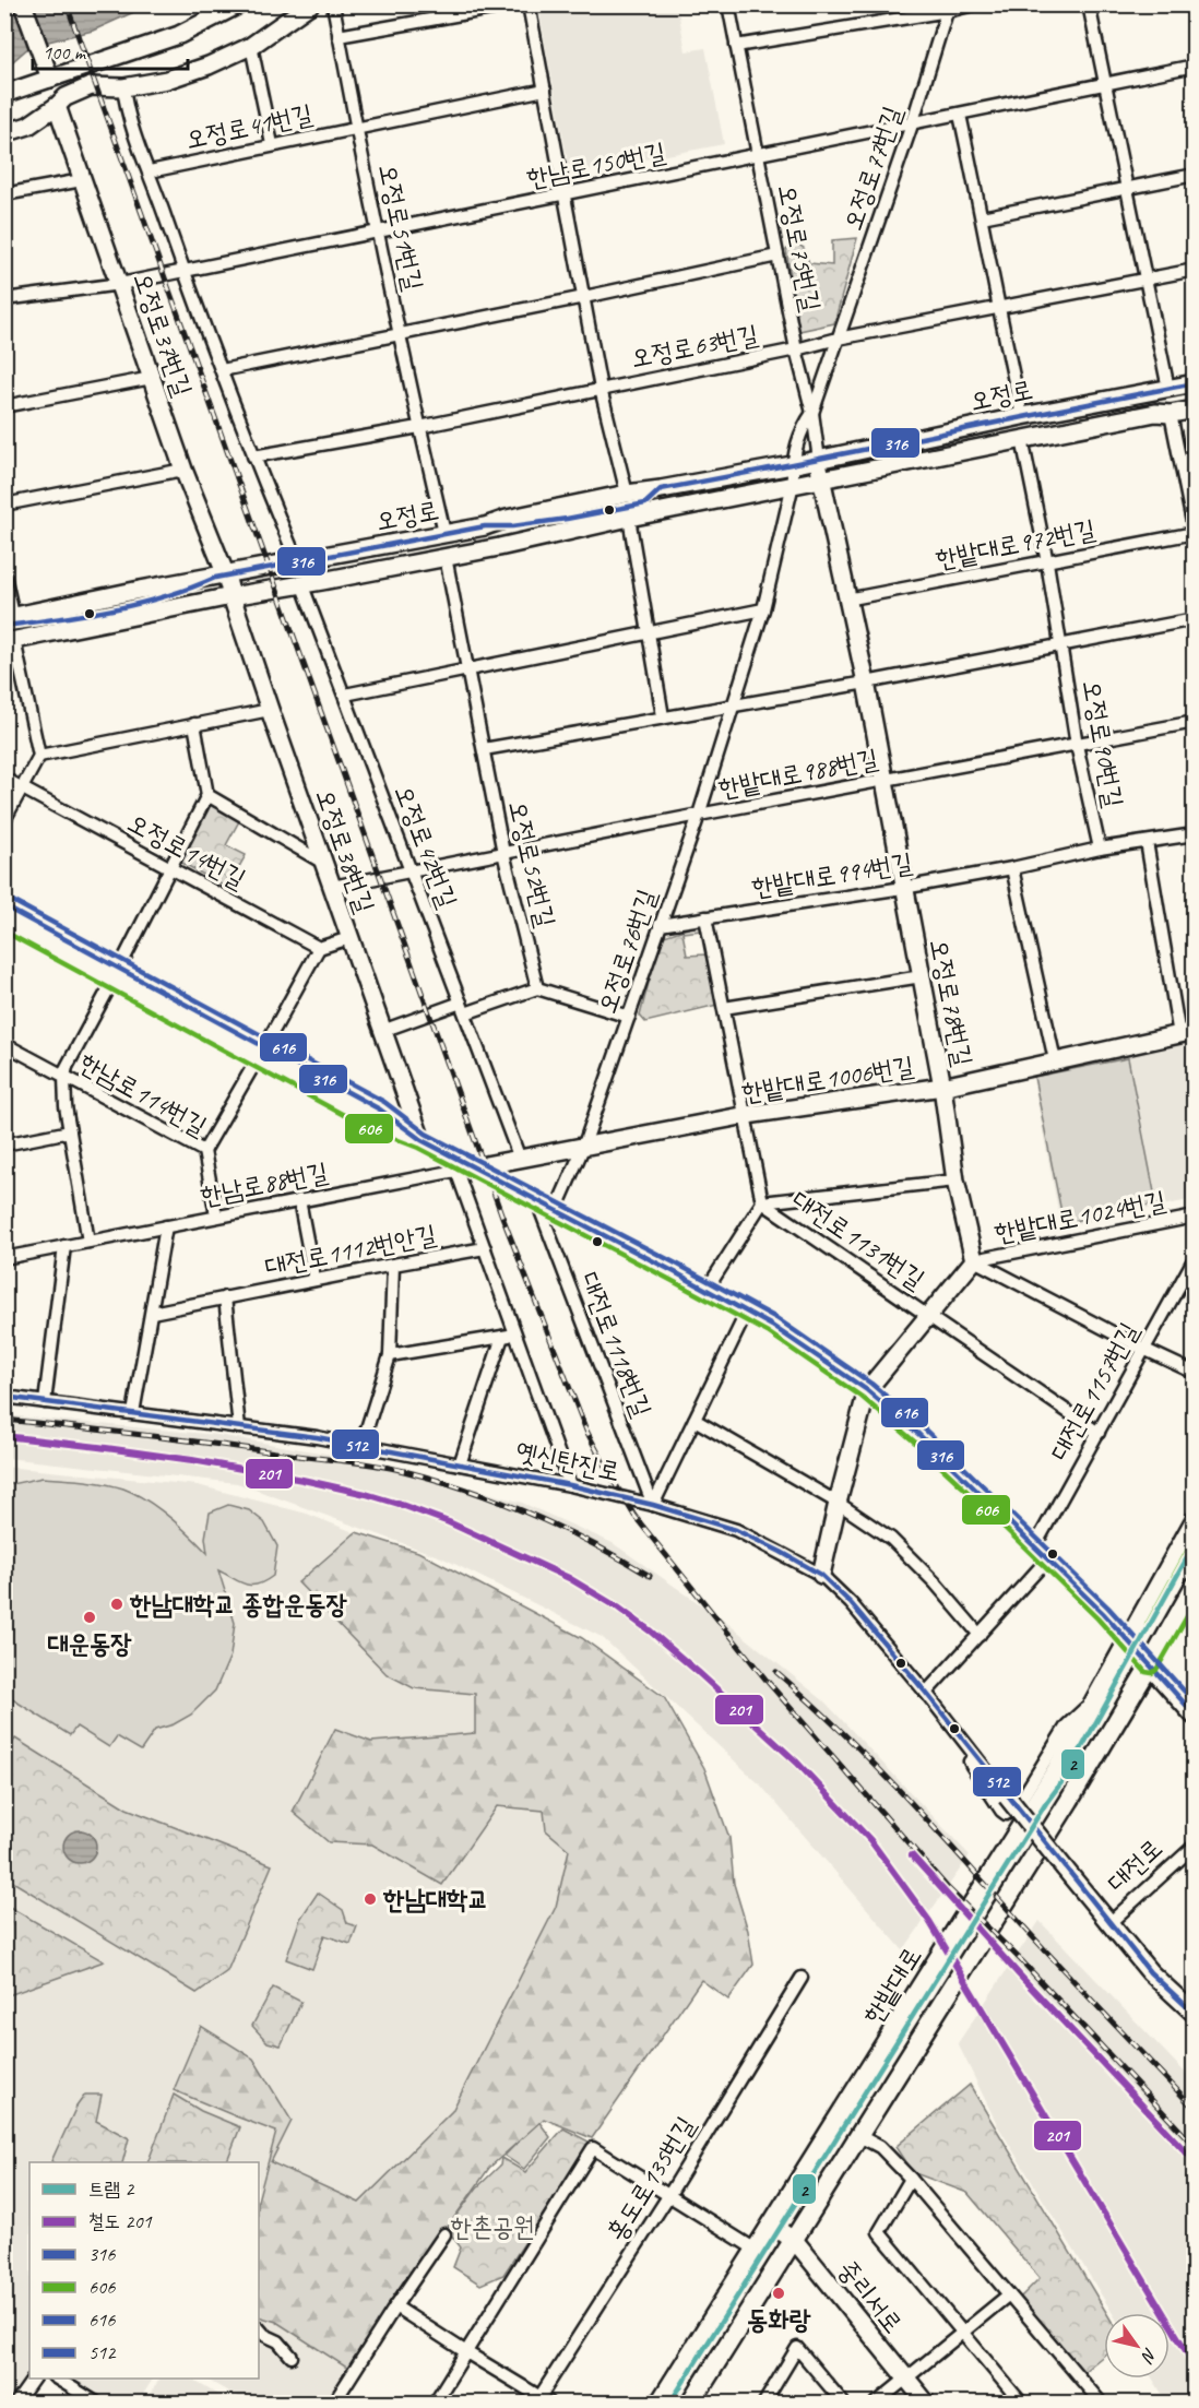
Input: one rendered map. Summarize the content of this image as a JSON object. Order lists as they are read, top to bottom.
{
  "streets": {
    "main road": ["한밭대로"],
    "street": [
      "오정로41번길",
      "한남로150번길",
      "오정로77번길",
      "오정로51번길",
      "오정로75번길",
      "오정로37번길",
      "오정로63번길",
      "오정로",
      "한밭대로972번길",
      "오정로90번길",
      "한밭대로988번길",
      "오정로42번길",
      "오정로14번길",
      "오정로38번길",
      "오정로52번길",
      "한밭대로994번길",
      "오정로76번길",
      "오정로78번길",
      "한밭대로1006번길",
      "한남로114번길",
      "한남로88번길",
      "한밭대로1024번길",
      "대전로1131번길",
      "대전로1112번안길",
      "대전로1118번길",
      "대전로1157번길",
      "옛신탄진로",
      "대전로",
      "홍도로135번길",
      "중리서로"
    ]
  },
  "crossings": [
    ["오정로41번길", "오정로51번길"],
    ["한남로150번길", "오정로77번길"],
    ["한남로150번길", "오정로51번길"],
    ["한남로150번길", "오정로75번길"],
    ["한남로150번길", "오정로37번길"],
    ["한남로150번길", "오정로63번길"],
    ["오정로77번길", "오정로75번길"],
    ["오정로77번길", "오정로63번길"],
    ["오정로77번길", "오정로"],
    ["오정로77번길", "오정로76번길"],
    ["오정로51번길", "오정로"],
    ["오정로75번길", "오정로63번길"],
    ["오정로75번길", "오정로"],
    ["오정로37번길", "오정로"],
    ["오정로37번길", "오정로38번길"],
    ["오정로63번길", "오정로"],
    ["오정로", "오정로90번길"],
    ["오정로", "오정로42번길"],
    ["오정로", "오정로38번길"],
    ["오정로", "오정로52번길"],
    ["오정로", "오정로76번길"],
    ["오정로", "오정로78번길"],
    ["한밭대로972번길", "오정로90번길"],
    ["한밭대로972번길", "오정로78번길"],
    ["오정로90번길", "한밭대로988번길"],
    ["오정로90번길", "한밭대로994번길"],
    ["한밭대로988번길", "오정로42번길"],
    ["한밭대로988번길", "오정로38번길"],
    ["한밭대로988번길", "오정로52번길"],
    ["한밭대로988번길", "오정로76번길"],
    ["한밭대로988번길", "오정로78번길"],
    ["오정로42번길", "한밭대로1006번길"],
    ["한밭대로994번길", "오정로76번길"],
    ["한밭대로994번길", "오정로78번길"],
    ["한밭대로994번길", "대전로1131번길"],
    ["오정로76번길", "한밭대로1006번길"],
    ["오정로78번길", "한밭대로1006번길"],
    ["오정로78번길", "한밭대로1024번길"],
    ["오정로78번길", "대전로1131번길"],
    ["한밭대로1006번길", "한남로88번길"],
    ["한밭대로1006번길", "대전로1131번길"],
    ["한남로114번길", "한남로88번길"],
    ["대전로1118번길", "옛신탄진로"],
    ["대전로1157번길", "옛신탄진로"],
    ["한밭대로", "중리서로"]
  ],
  "parks": ["한촌공원"],
  "places": [
    "한남대학교 종합운동장",
    "대운동장",
    "한남대학교",
    "동화랑"
  ],
  "lines": [
    "transit line 316",
    "transit line 616",
    "transit line 606",
    "transit line 512",
    "rail line 201",
    "tram line 2"
  ],
  "legend": [
    "트램 2",
    "철도 201",
    "316",
    "606",
    "616",
    "512"
  ],
  "scale_bar": "100 m",
  "north": "bottom right"
}
